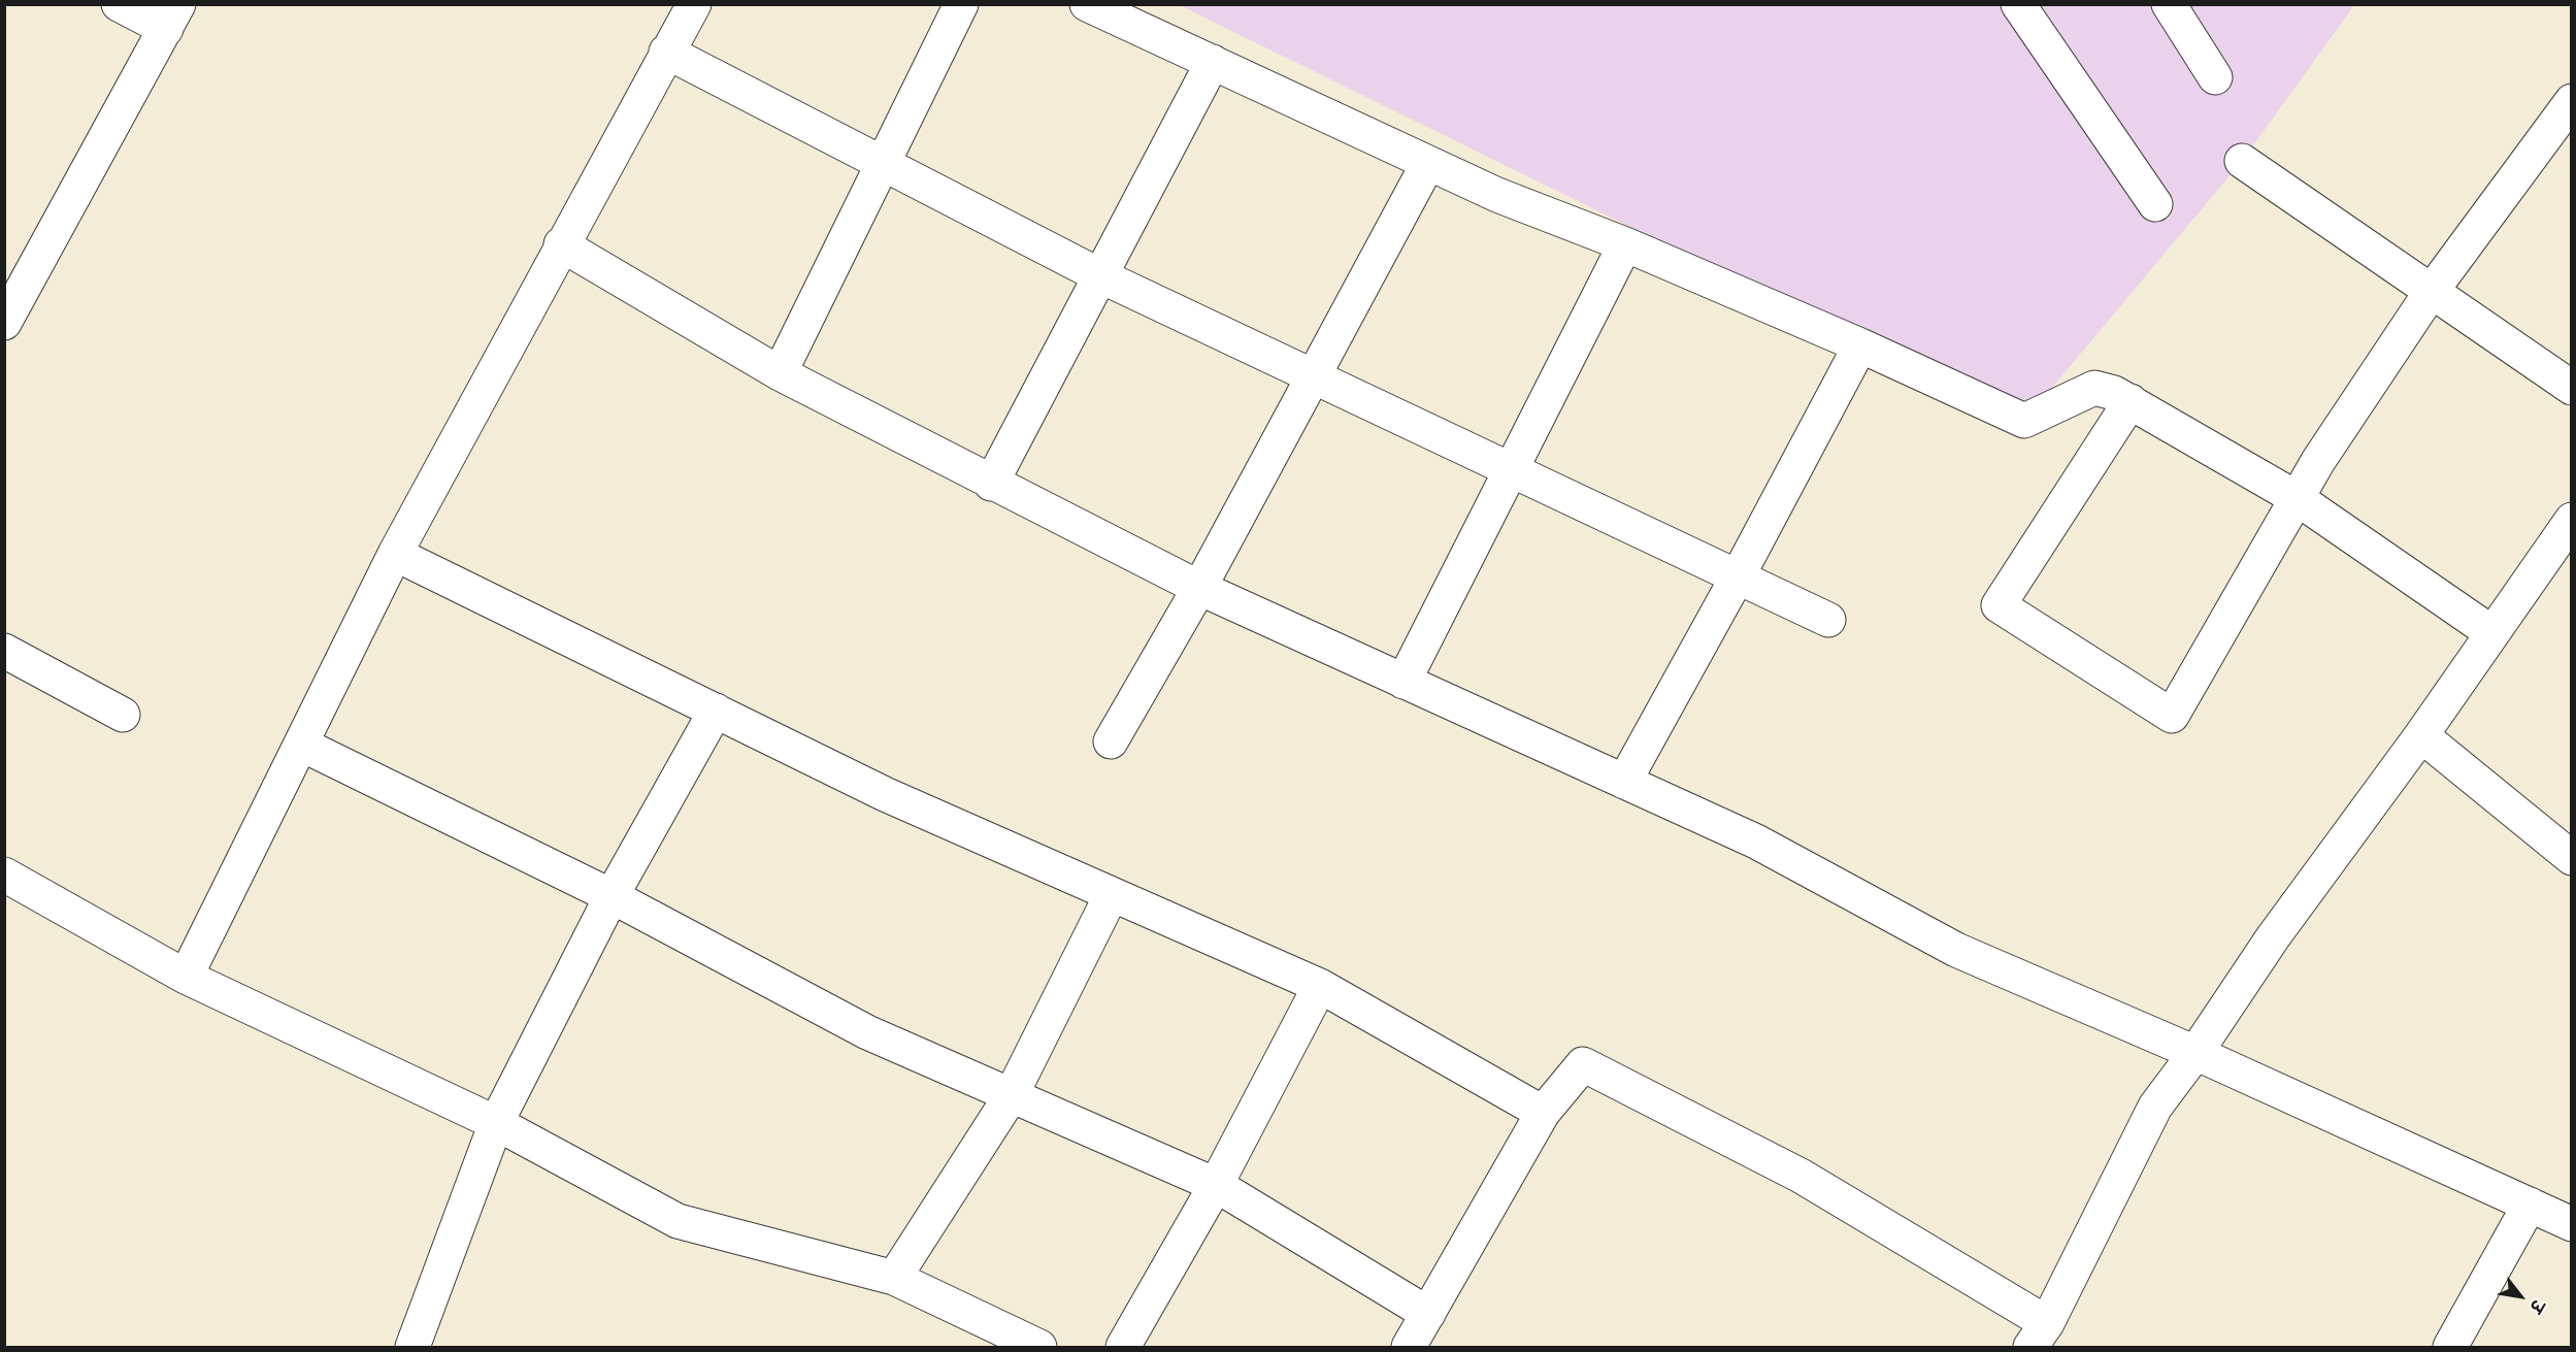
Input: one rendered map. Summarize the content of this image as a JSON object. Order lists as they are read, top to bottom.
{
  "north": "bottom right"
}
